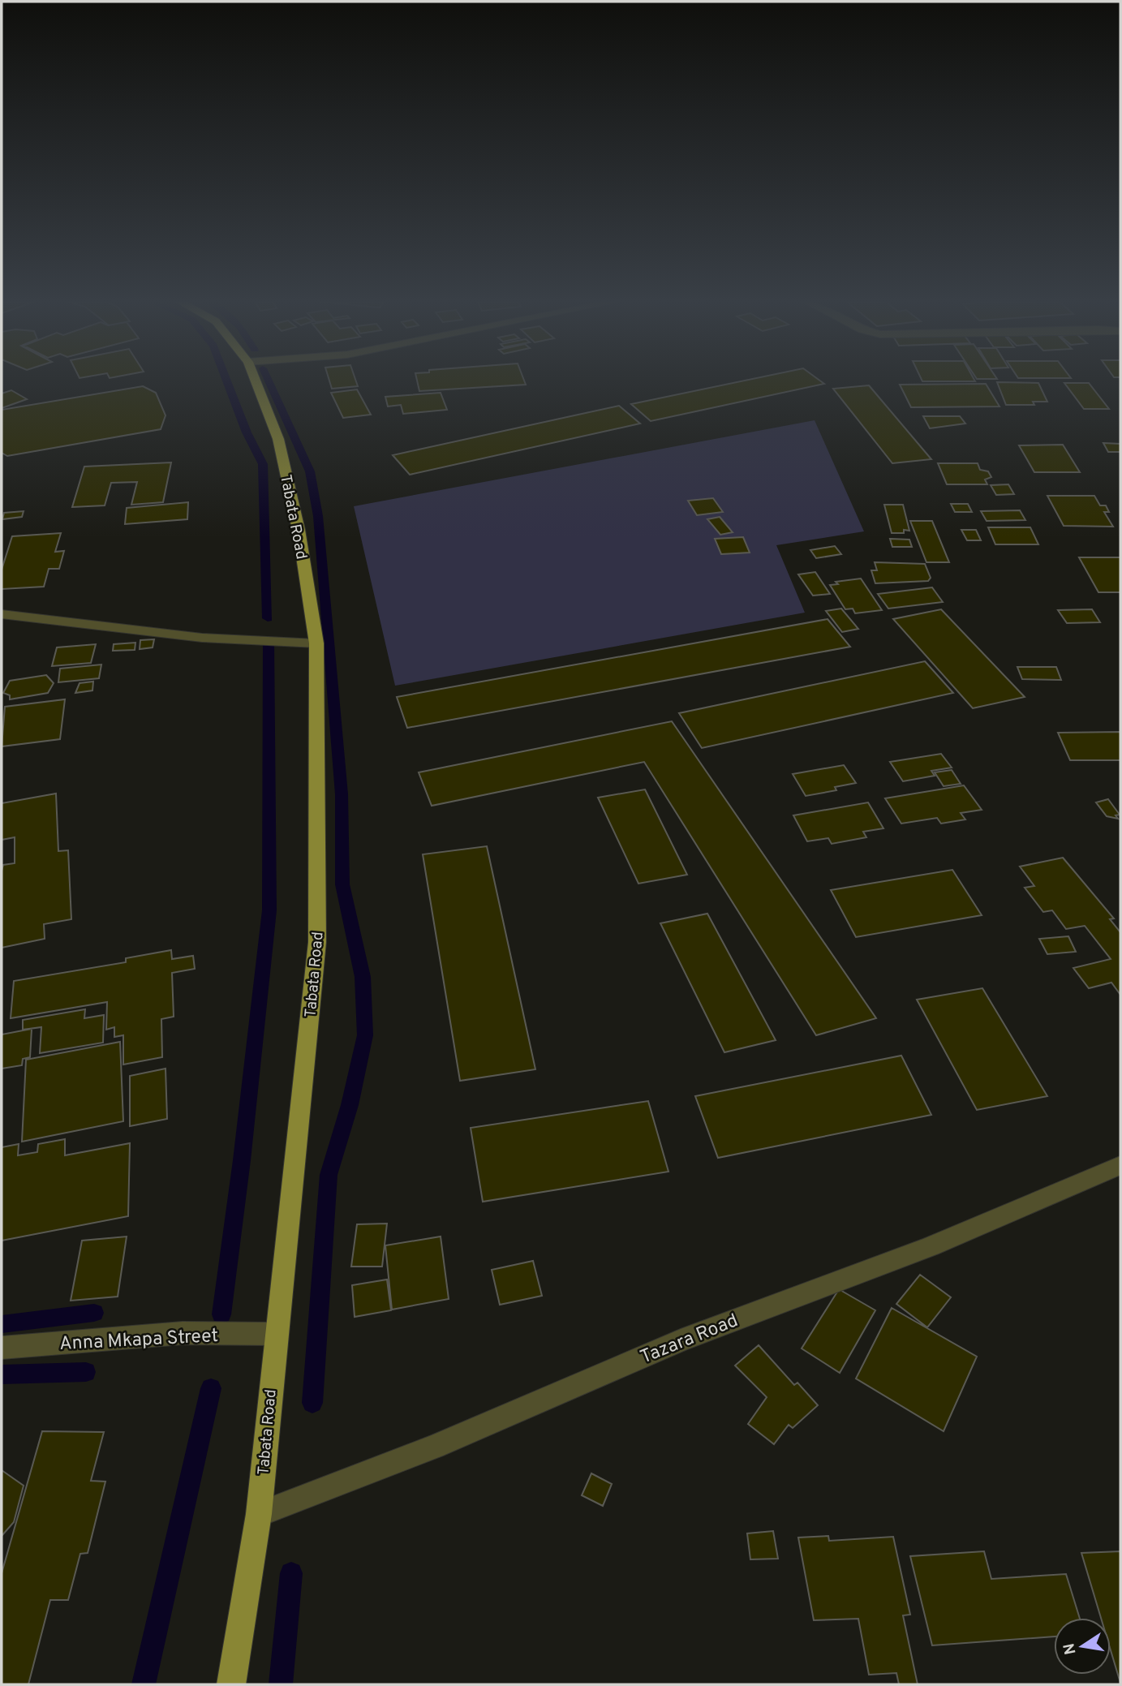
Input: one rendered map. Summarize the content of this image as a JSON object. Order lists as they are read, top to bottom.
{
  "streets": {
    "main road": ["Tabata Road"],
    "street": ["Tazara Road", "Anna Mkapa Street"]
  },
  "crossings": [
    ["Tabata Road", "Tazara Road"],
    ["Tabata Road", "Anna Mkapa Street"]
  ],
  "north": "left"
}
